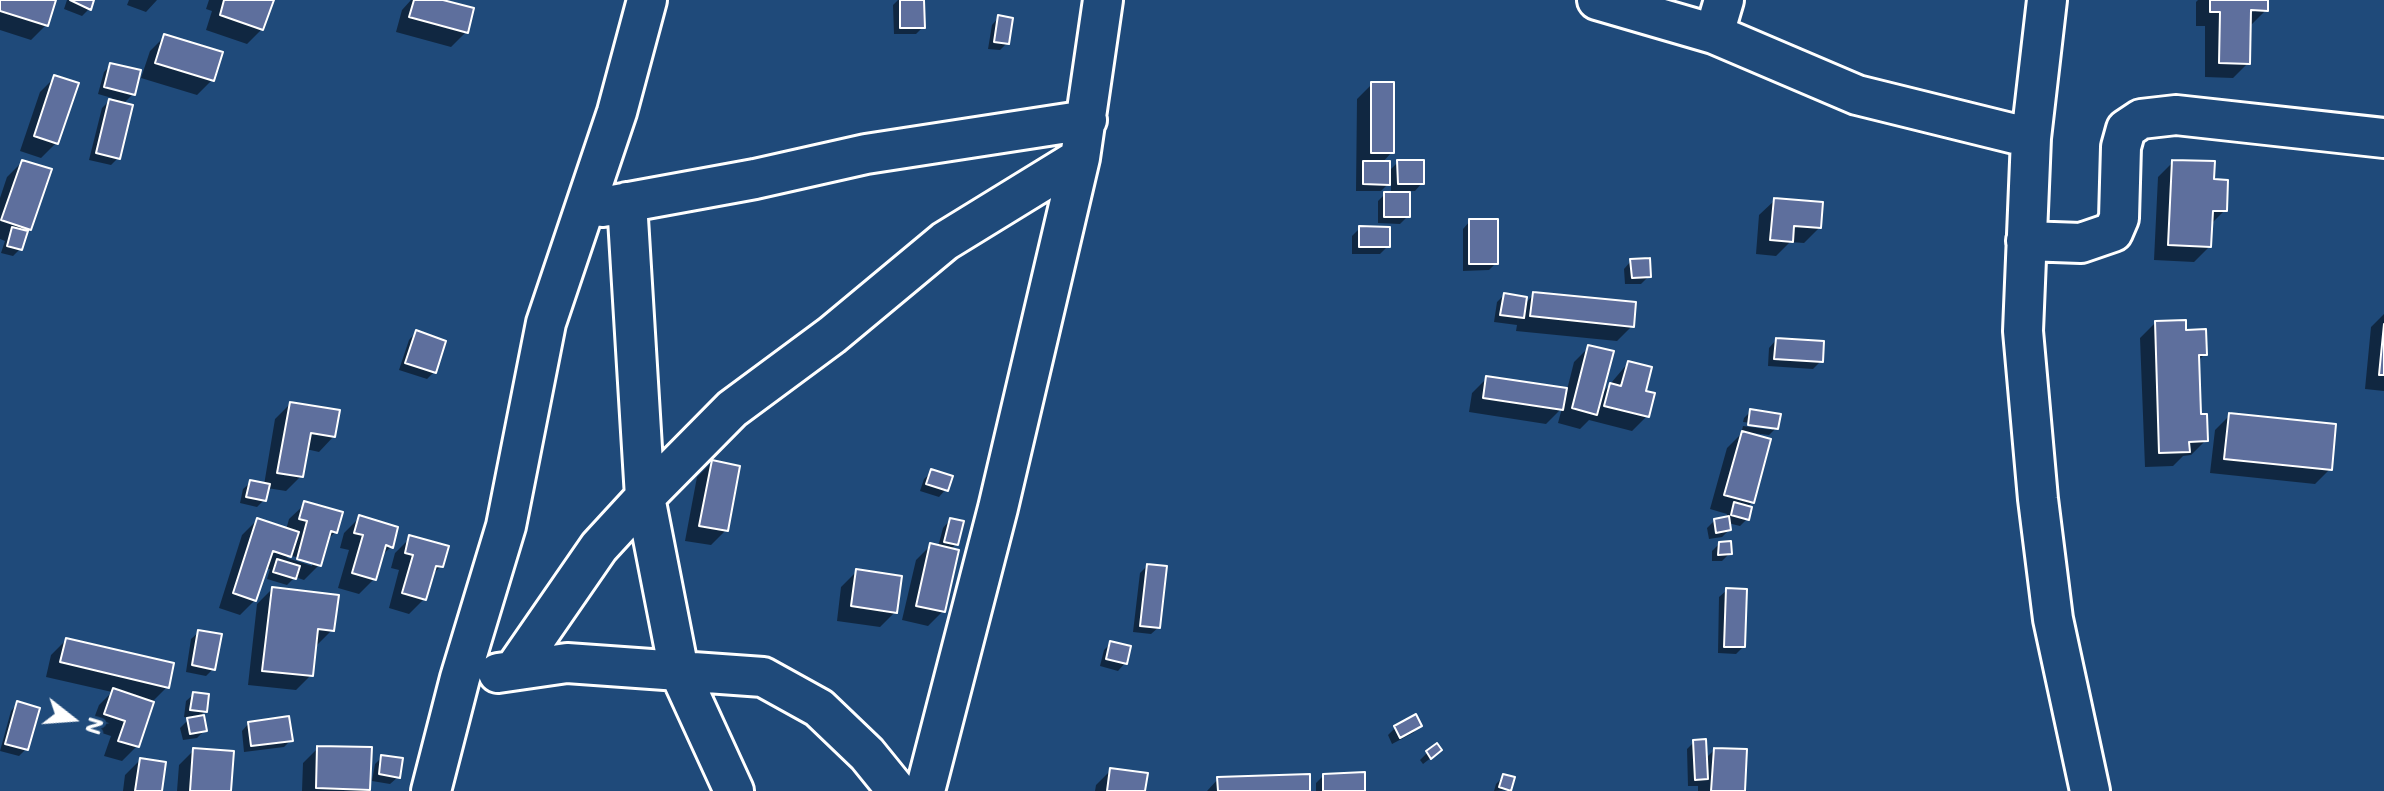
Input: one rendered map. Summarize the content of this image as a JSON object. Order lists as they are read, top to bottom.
{
  "north": "right"
}
